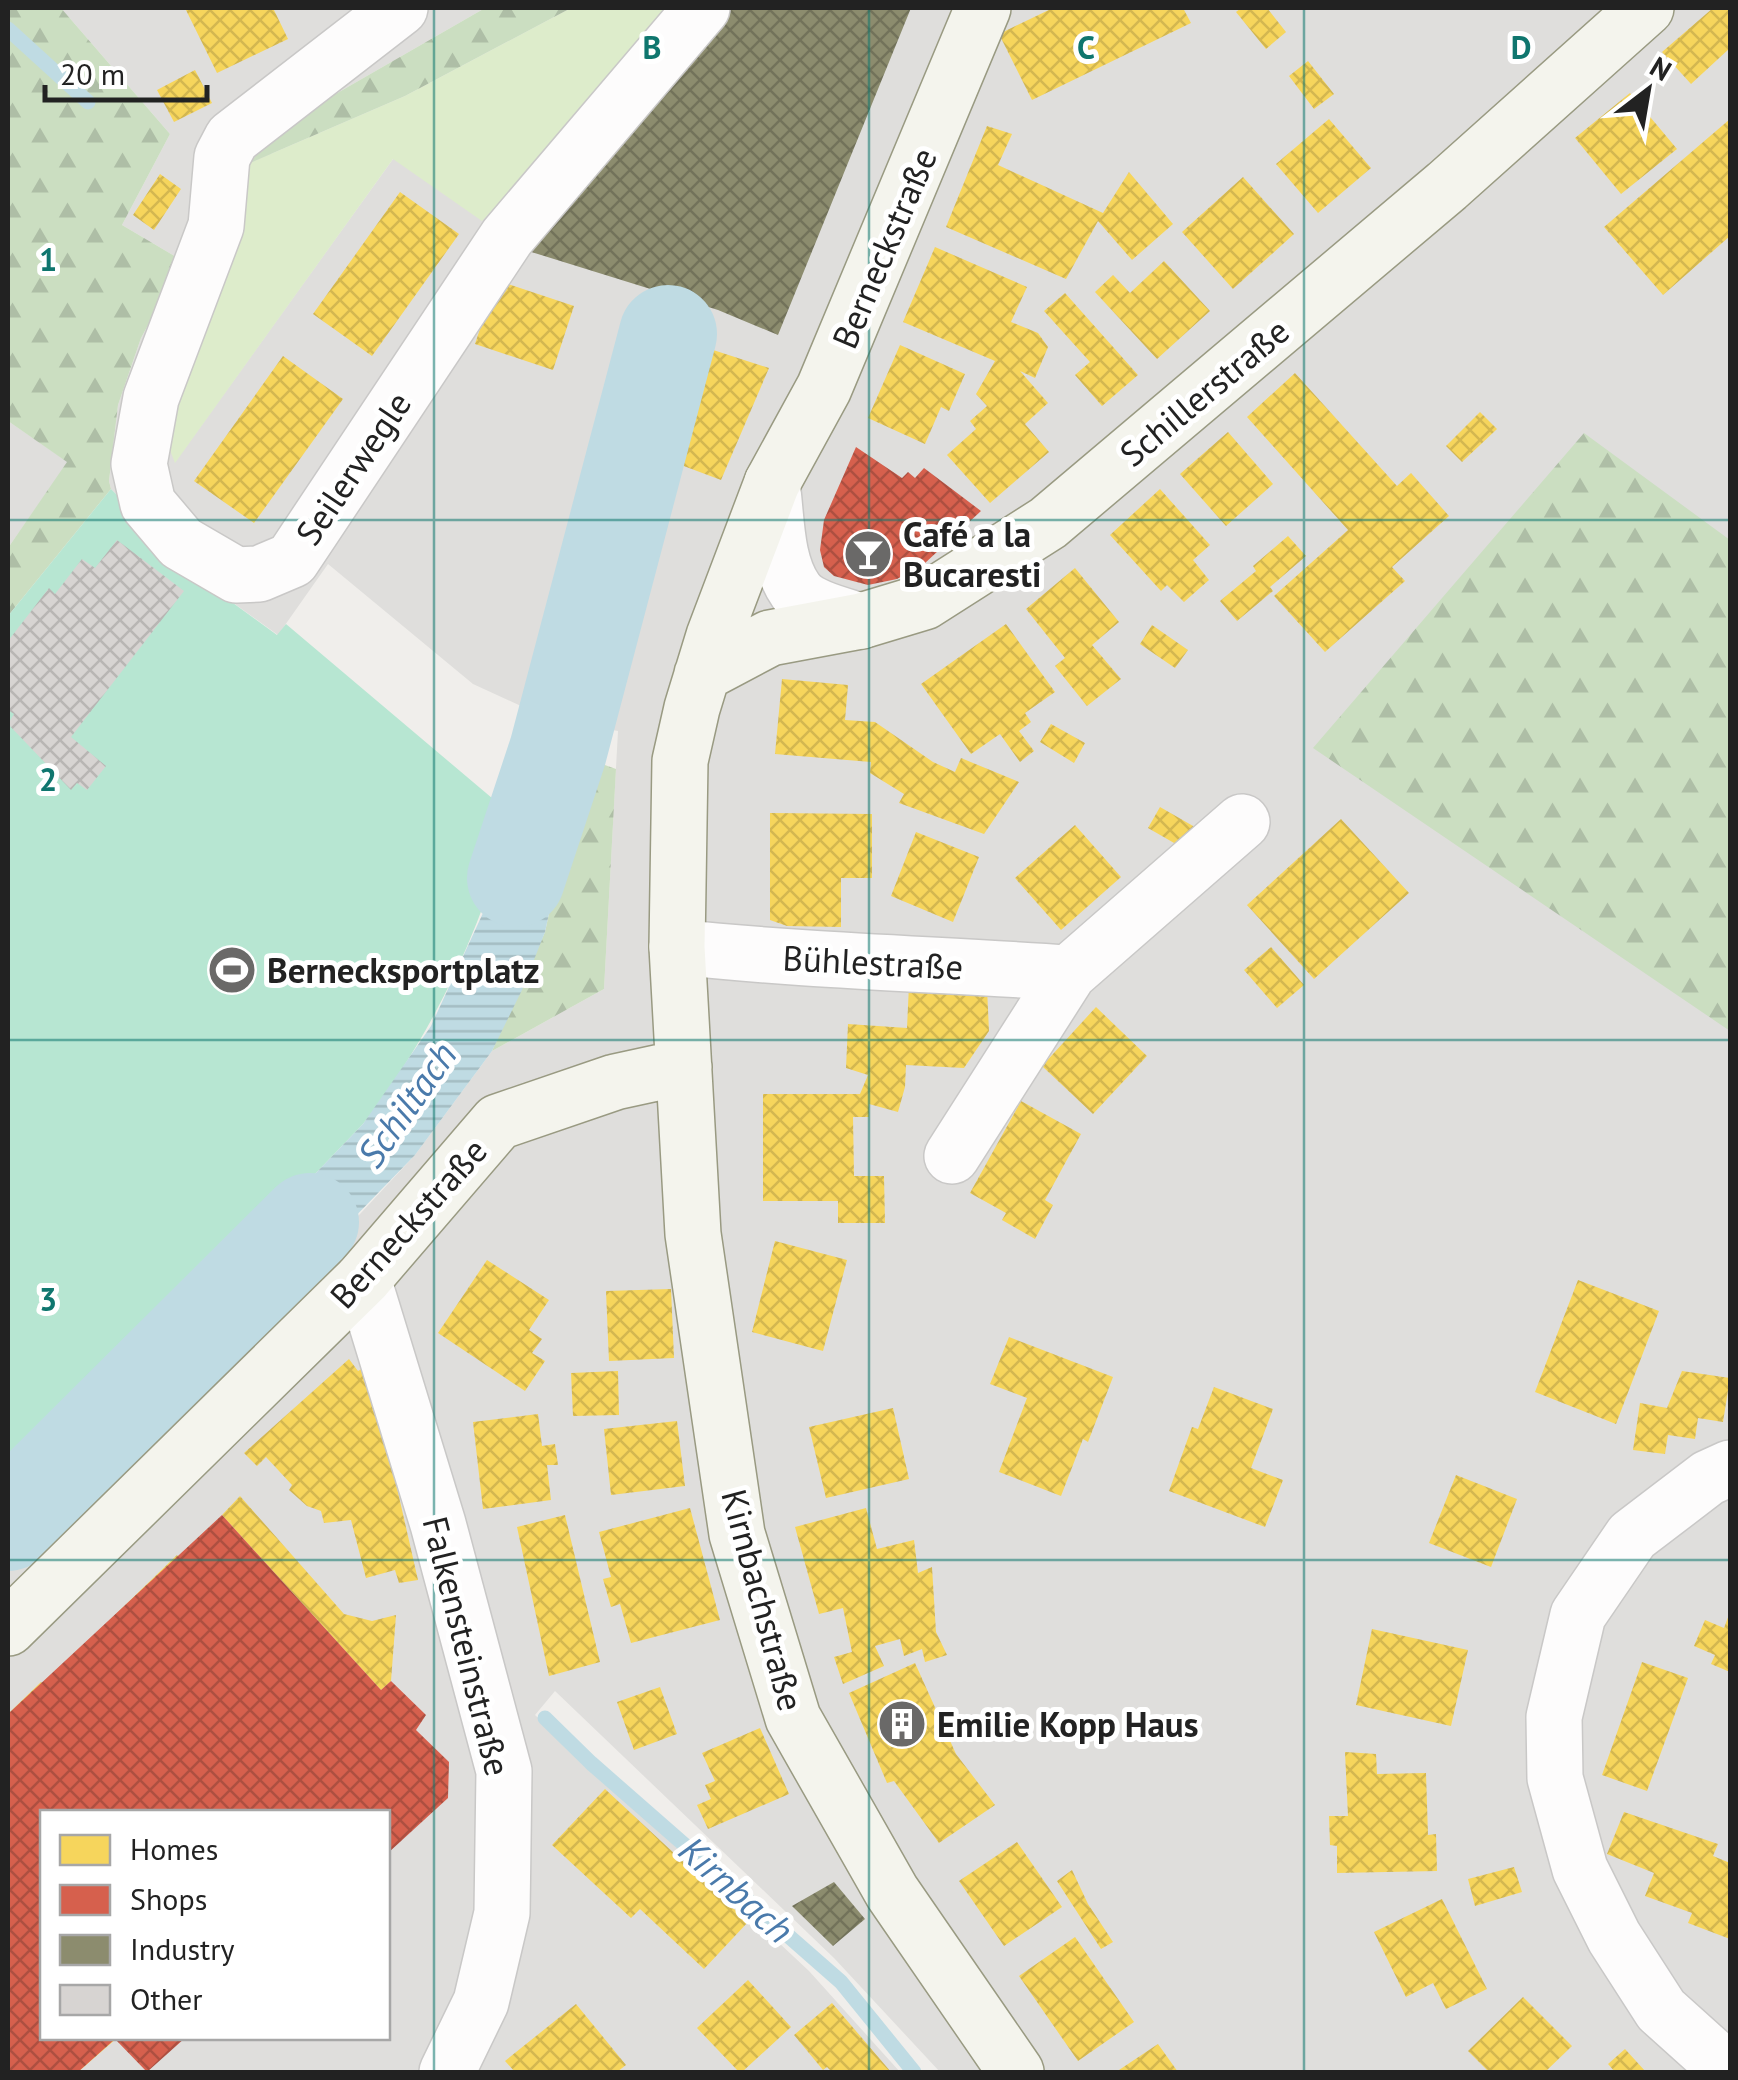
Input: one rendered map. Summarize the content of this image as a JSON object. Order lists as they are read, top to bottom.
{
  "streets": {
    "main road": ["Berneckstraße", "Schillerstraße", "Kirnbachstraße"],
    "street": ["Seilerwegle", "Bühlestraße", "Falkensteinstraße"]
  },
  "crossings": [
    ["Berneckstraße", "Schillerstraße"],
    ["Berneckstraße", "Bühlestraße"],
    ["Berneckstraße", "Kirnbachstraße"],
    ["Berneckstraße", "Falkensteinstraße"]
  ],
  "water": ["Schiltach", "Kirnbach"],
  "places": {
    "bar": ["Café a la Bucaresti"],
    "sports": ["Bernecksportplatz"],
    "building": ["Emilie Kopp Haus"]
  },
  "legend": [
    "Homes",
    "Shops",
    "Industry",
    "Other"
  ],
  "scale_bar": "20 m",
  "north": "top right",
  "grid": {
    "columns": ["B", "C", "D"],
    "rows": ["1", "2", "3"]
  }
}
